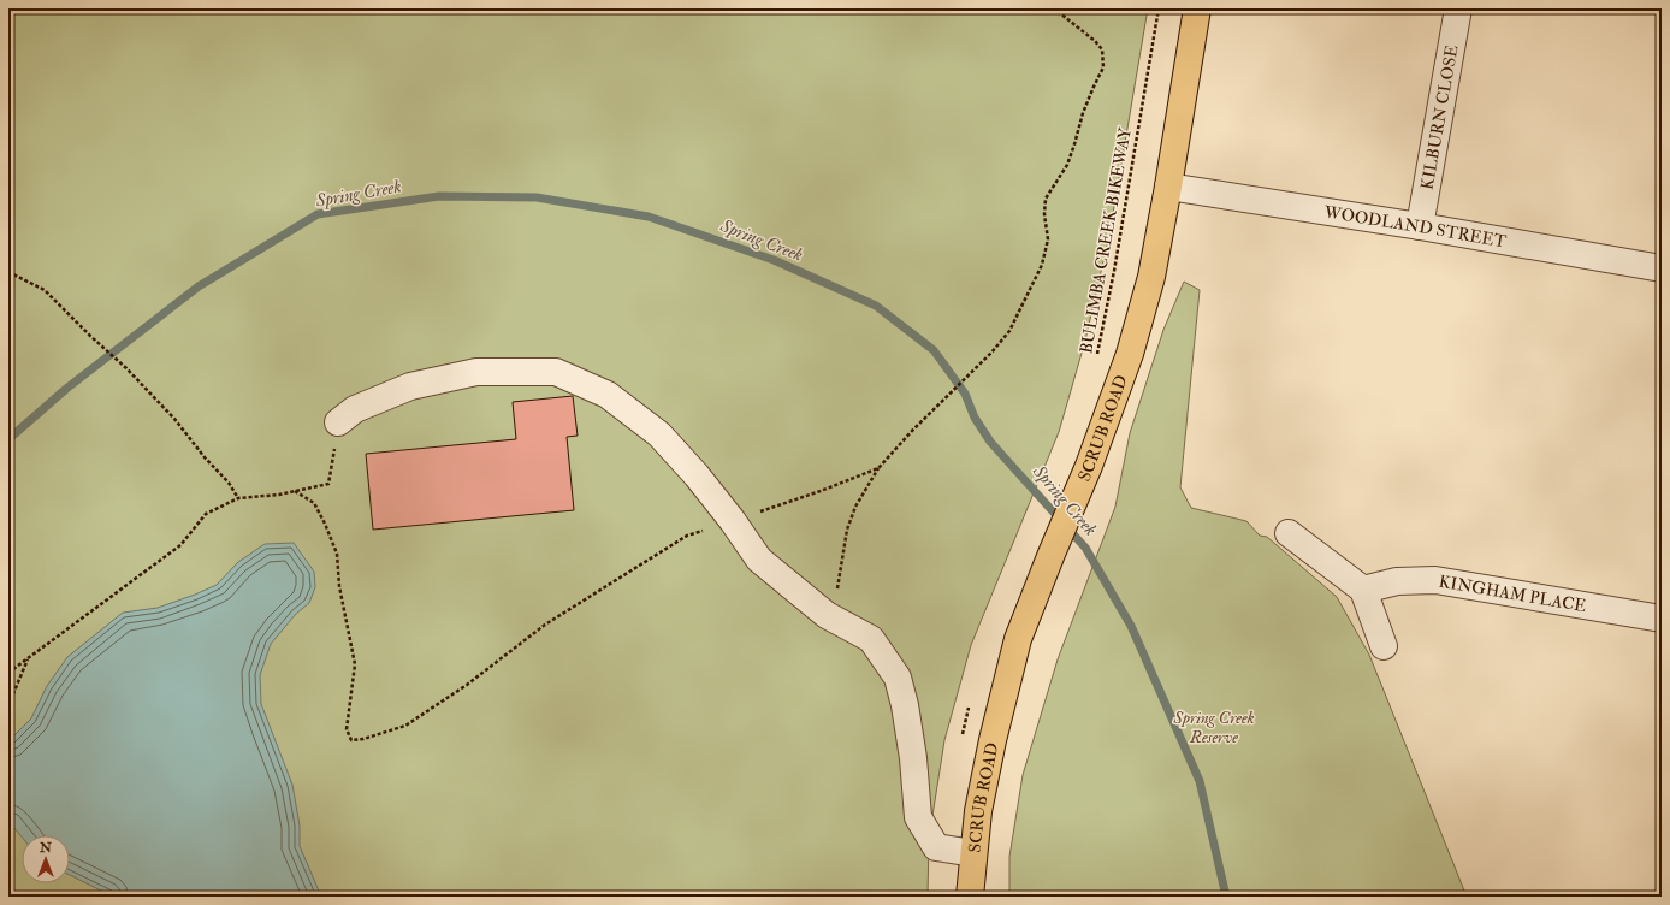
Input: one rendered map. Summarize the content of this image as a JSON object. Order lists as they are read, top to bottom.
{
  "streets": {
    "main road": ["SCRUB ROAD"],
    "street": ["KILBURN CLOSE", "WOODLAND STREET", "KINGHAM PLACE"],
    "path": ["BULIMBA CREEK BIKEWAY"]
  },
  "crossings": [
    ["KILBURN CLOSE", "WOODLAND STREET"],
    ["WOODLAND STREET", "SCRUB ROAD"]
  ],
  "water": ["Spring Creek"],
  "parks": ["Spring Creek Reserve"],
  "north": "top"
}
